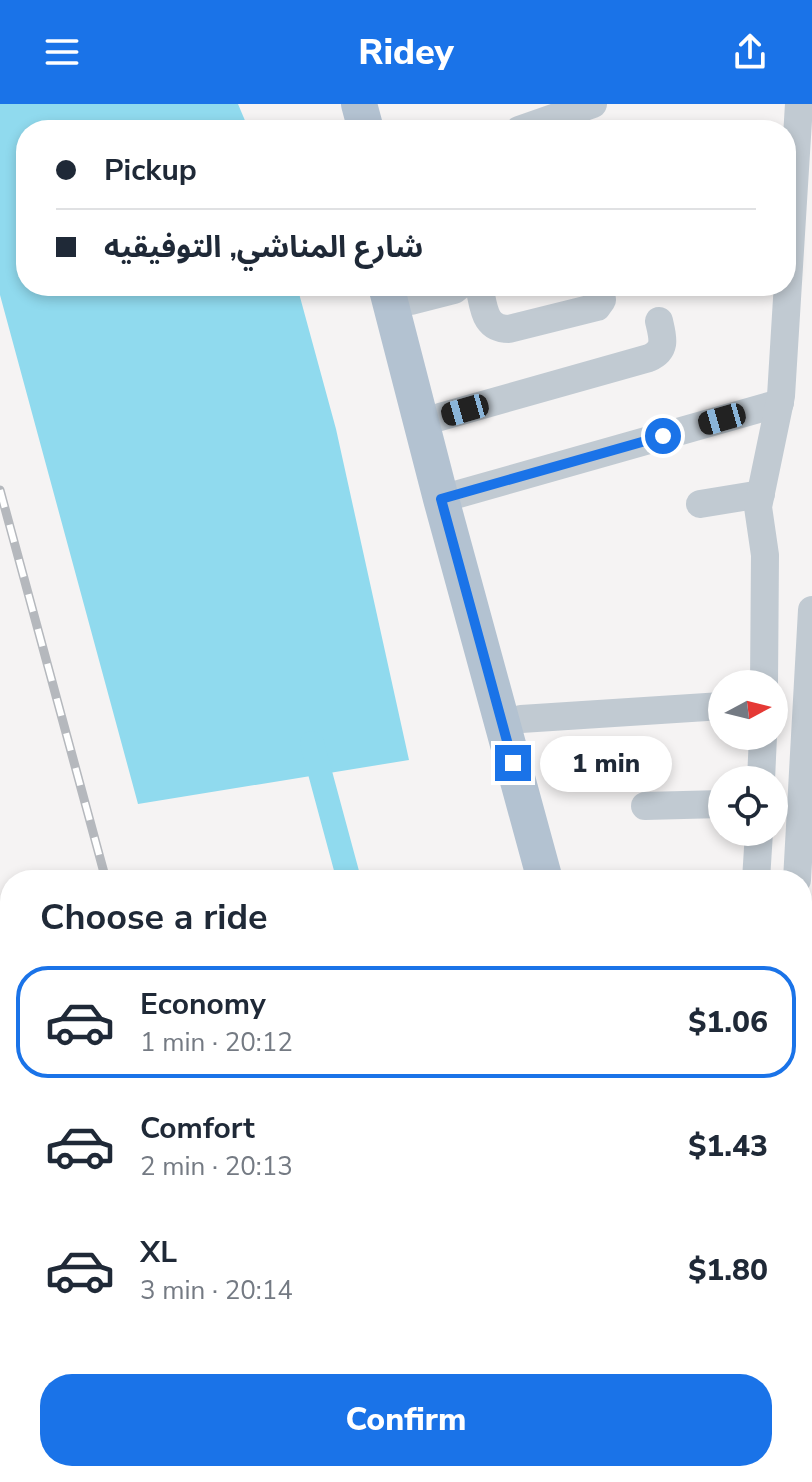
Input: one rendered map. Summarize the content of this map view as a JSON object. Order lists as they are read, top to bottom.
{
  "north": "right",
  "page": {
    "header": "Ridey",
    "banner": ["Pickup", "شارع المناشي, التوفيقيه"],
    "bubble": "1 min",
    "heading": "Choose a ride",
    "list": [
      {
        "name": "Economy",
        "note": "1 min · 20:12",
        "value": "$1.06"
      },
      {
        "name": "Comfort",
        "note": "2 min · 20:13",
        "value": "$1.43"
      },
      {
        "name": "XL",
        "note": "3 min · 20:14",
        "value": "$1.80"
      }
    ],
    "buttons": "Confirm"
  }
}
